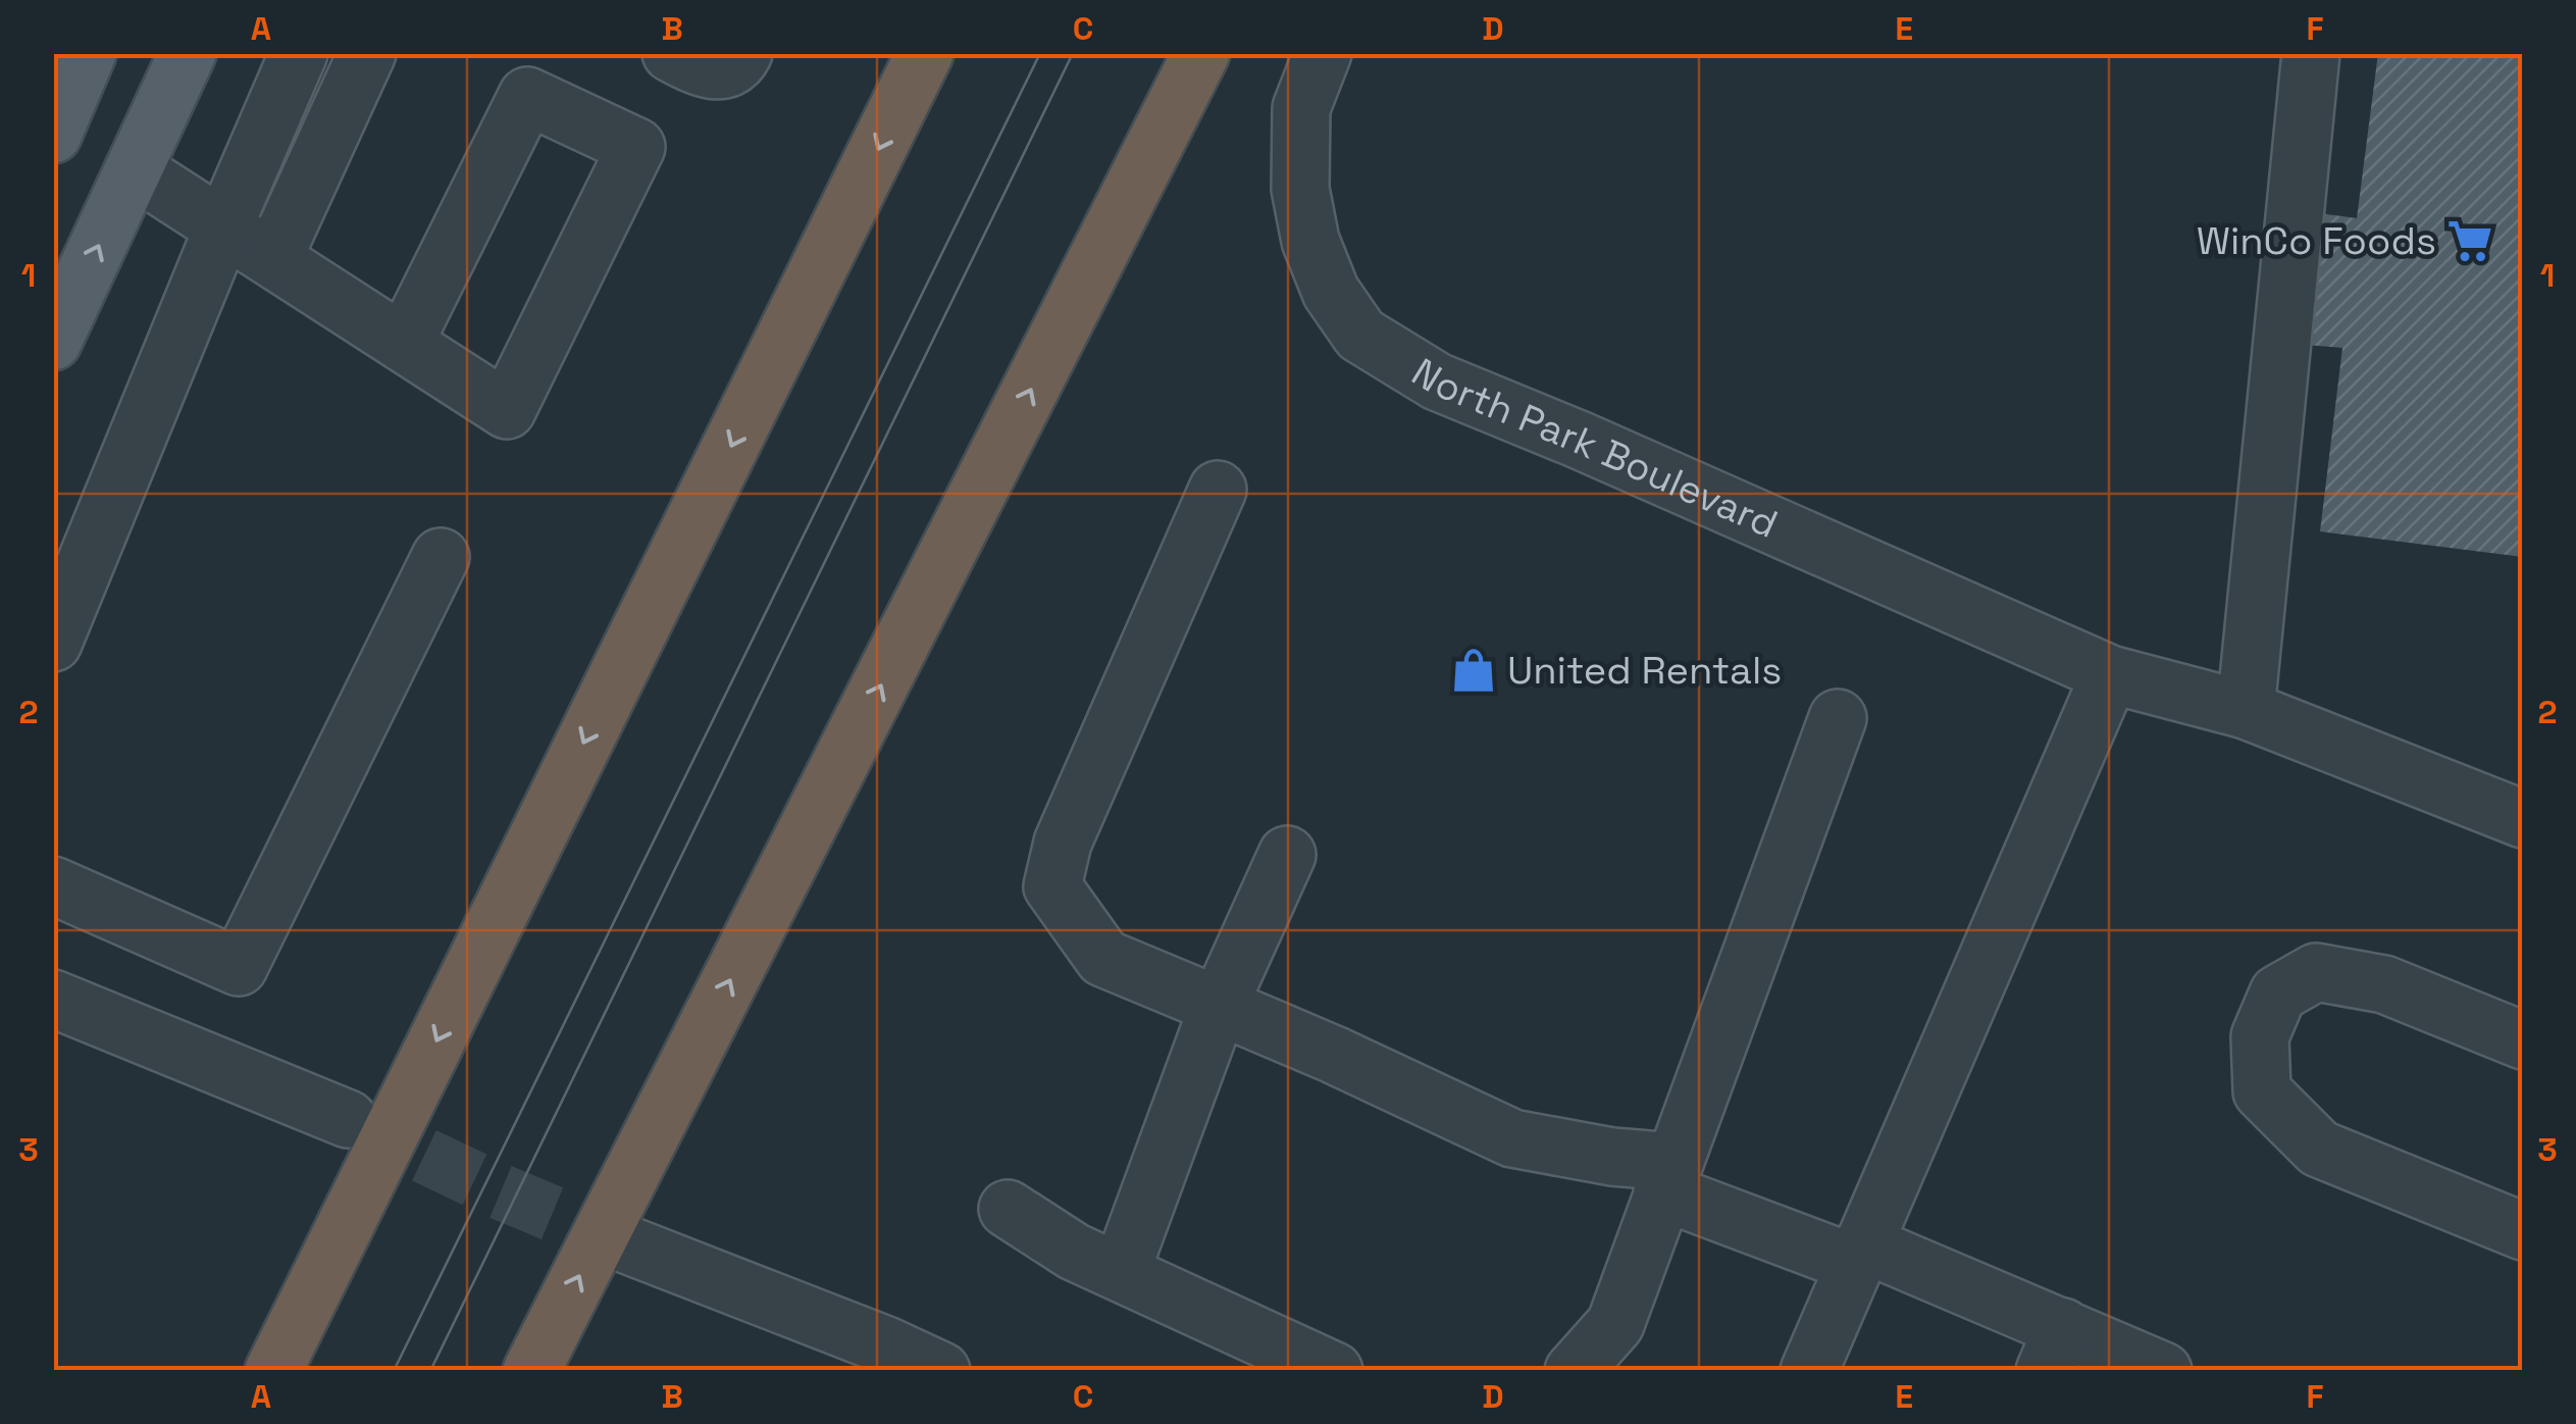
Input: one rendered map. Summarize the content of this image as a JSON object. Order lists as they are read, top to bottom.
{
  "streets": {
    "street": ["North Park Boulevard"]
  },
  "places": {
    "supermarket": ["WinCo Foods"],
    "shop": ["United Rentals"]
  },
  "grid": {
    "columns": [
      "A",
      "B",
      "C",
      "D",
      "E",
      "F"
    ],
    "rows": ["1", "2", "3"]
  }
}
